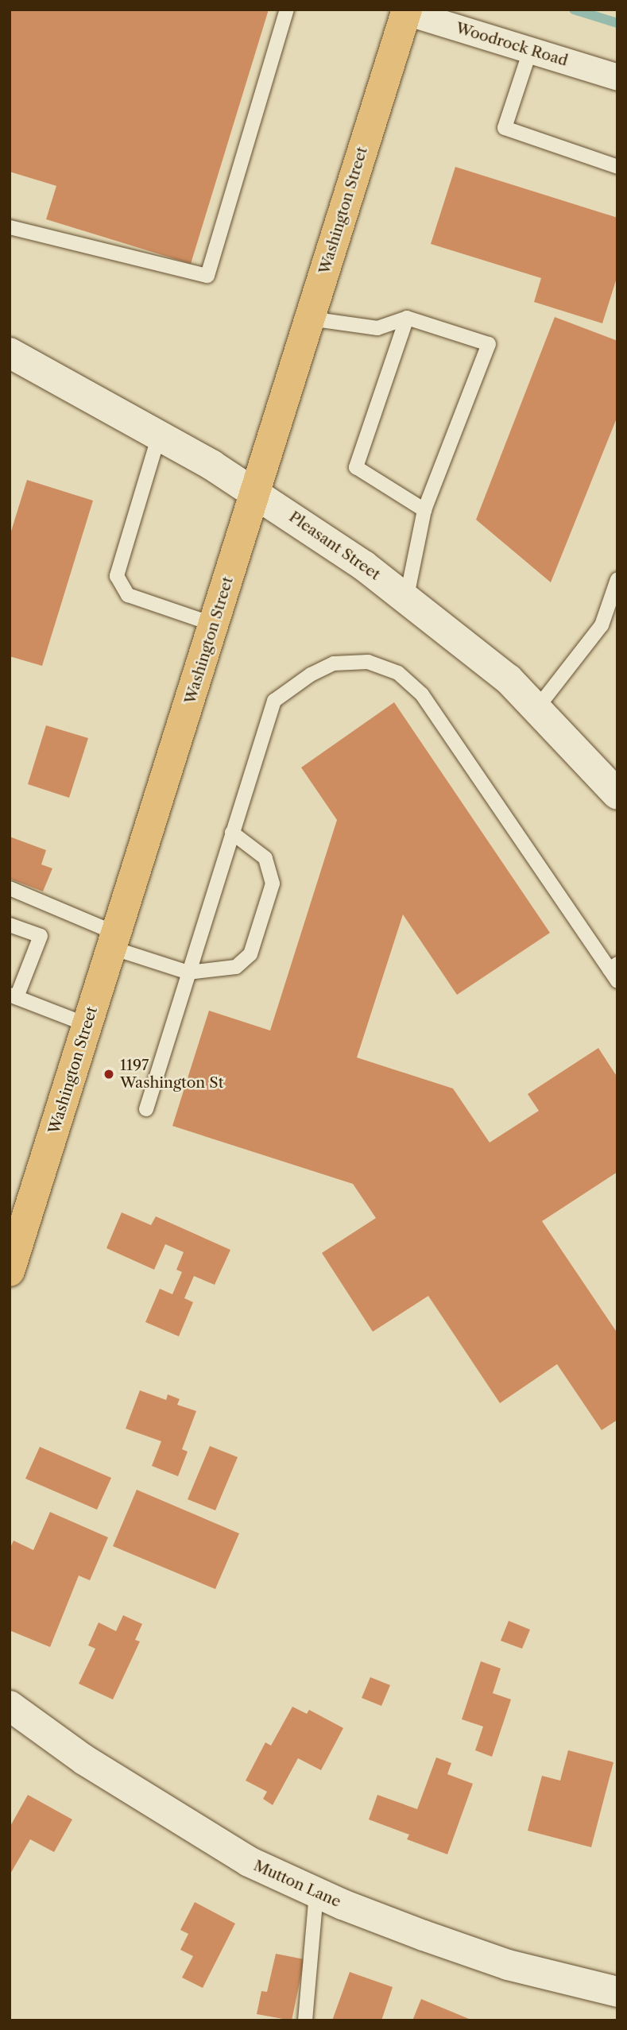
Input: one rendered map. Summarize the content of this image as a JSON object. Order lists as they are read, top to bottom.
{
  "streets": {
    "main road": ["Washington Street", "Pleasant Street", "Mutton Lane"],
    "street": ["Woodrock Road"]
  },
  "crossings": [
    ["Woodrock Road", "Washington Street"],
    ["Washington Street", "Pleasant Street"]
  ],
  "places": ["1197 Washington St"]
}
